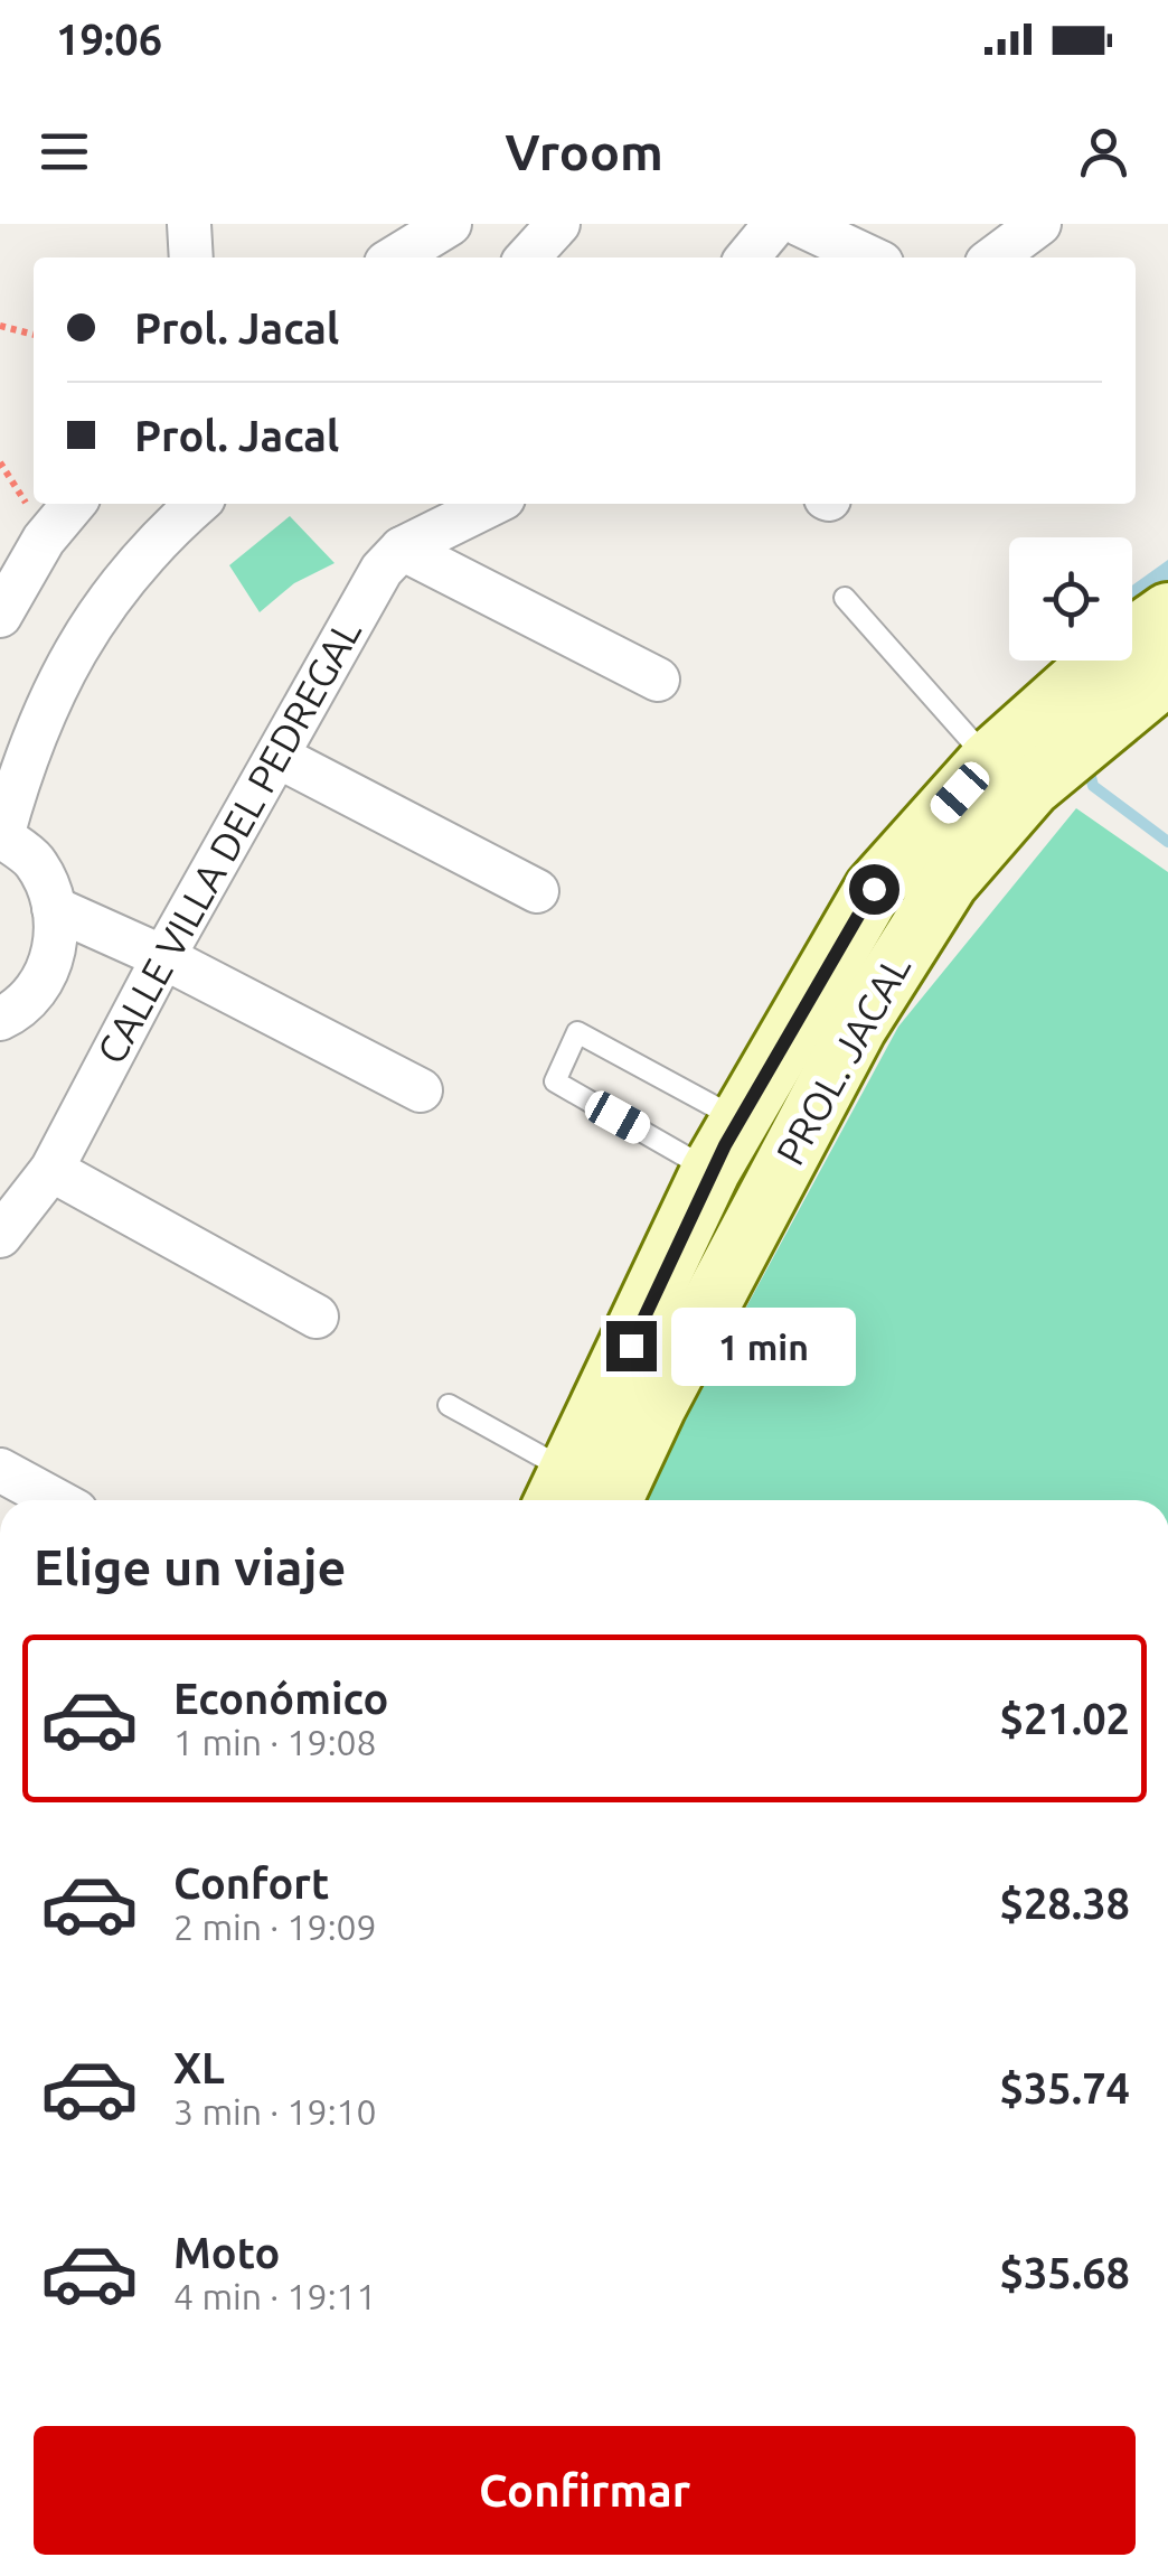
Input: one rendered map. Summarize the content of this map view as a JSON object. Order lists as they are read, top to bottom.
{
  "streets": {
    "street": ["CALLE VILLA DEL PEDREGAL", "PROL. JACAL"]
  },
  "page": {
    "status": "19:06",
    "header": "Vroom",
    "banner": ["Prol. Jacal", "Prol. Jacal"],
    "bubble": "1 min",
    "heading": "Elige un viaje",
    "list": [
      {
        "name": "Económico",
        "note": "1 min · 19:08",
        "value": "$21.02"
      },
      {
        "name": "Confort",
        "note": "2 min · 19:09",
        "value": "$28.38"
      },
      {
        "name": "XL",
        "note": "3 min · 19:10",
        "value": "$35.74"
      },
      {
        "name": "Moto",
        "note": "4 min · 19:11",
        "value": "$35.68"
      }
    ],
    "buttons": "Confirmar"
  }
}
